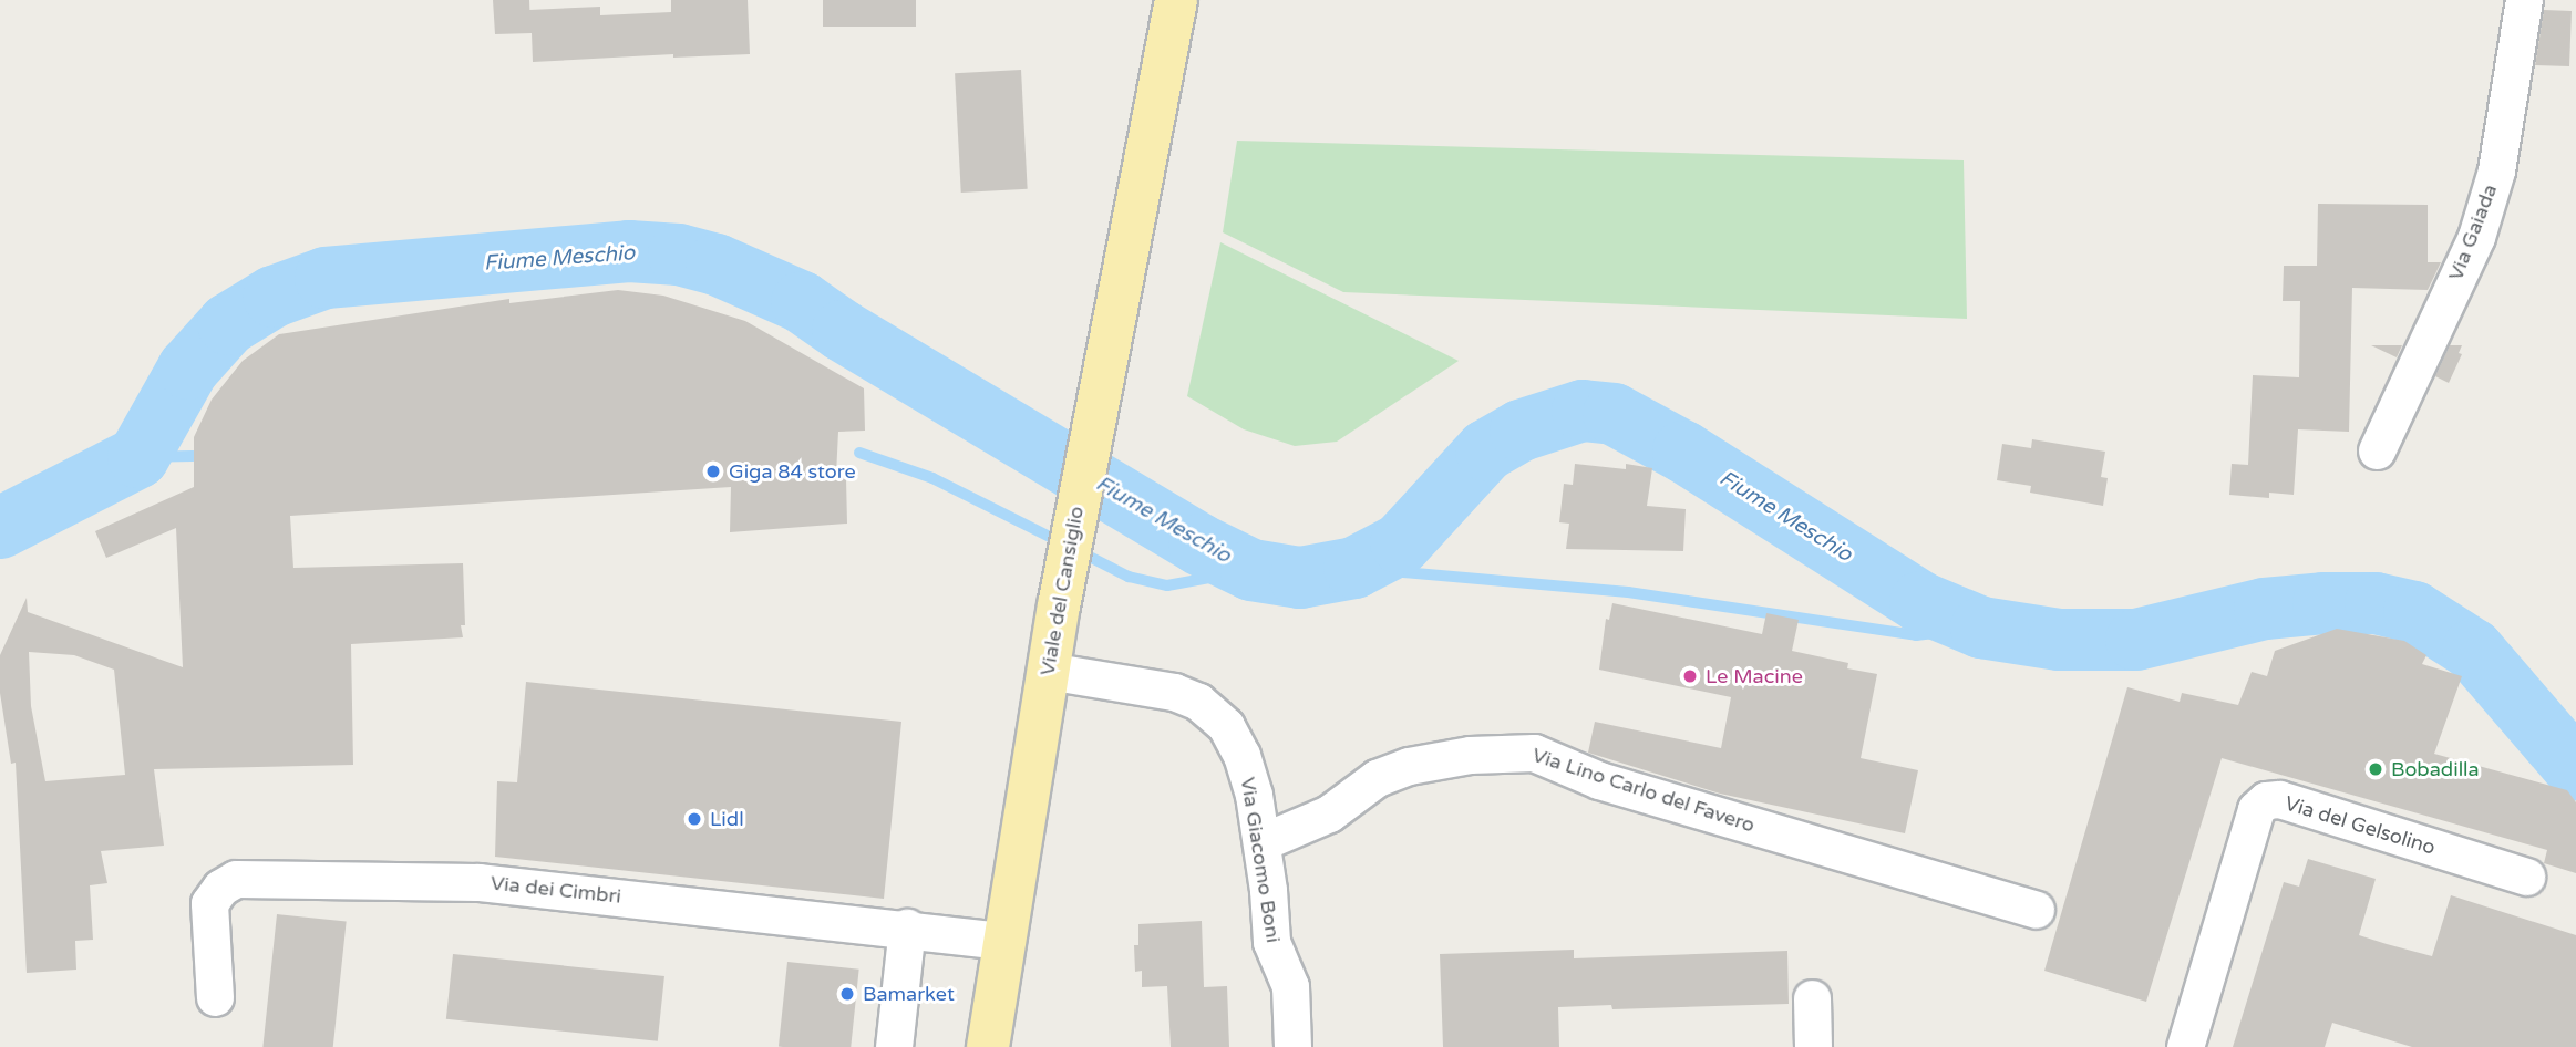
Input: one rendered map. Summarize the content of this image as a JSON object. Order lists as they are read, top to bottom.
{
  "streets": {
    "main road": ["Viale del Cansiglio"],
    "street": [
      "Via Gaiada",
      "Via Lino Carlo del Favero",
      "Via del Gelsolino",
      "Via Giacomo Boni",
      "Via dei Cimbri"
    ]
  },
  "crossings": [
    ["Viale del Cansiglio", "Via Giacomo Boni"],
    ["Viale del Cansiglio", "Via dei Cimbri"],
    ["Via Lino Carlo del Favero", "Via Giacomo Boni"]
  ],
  "water": ["Fiume Meschio"],
  "places": [
    "Giga 84 store",
    "Le Macine",
    "Bobadilla",
    "Lidl",
    "Bamarket"
  ]
}
